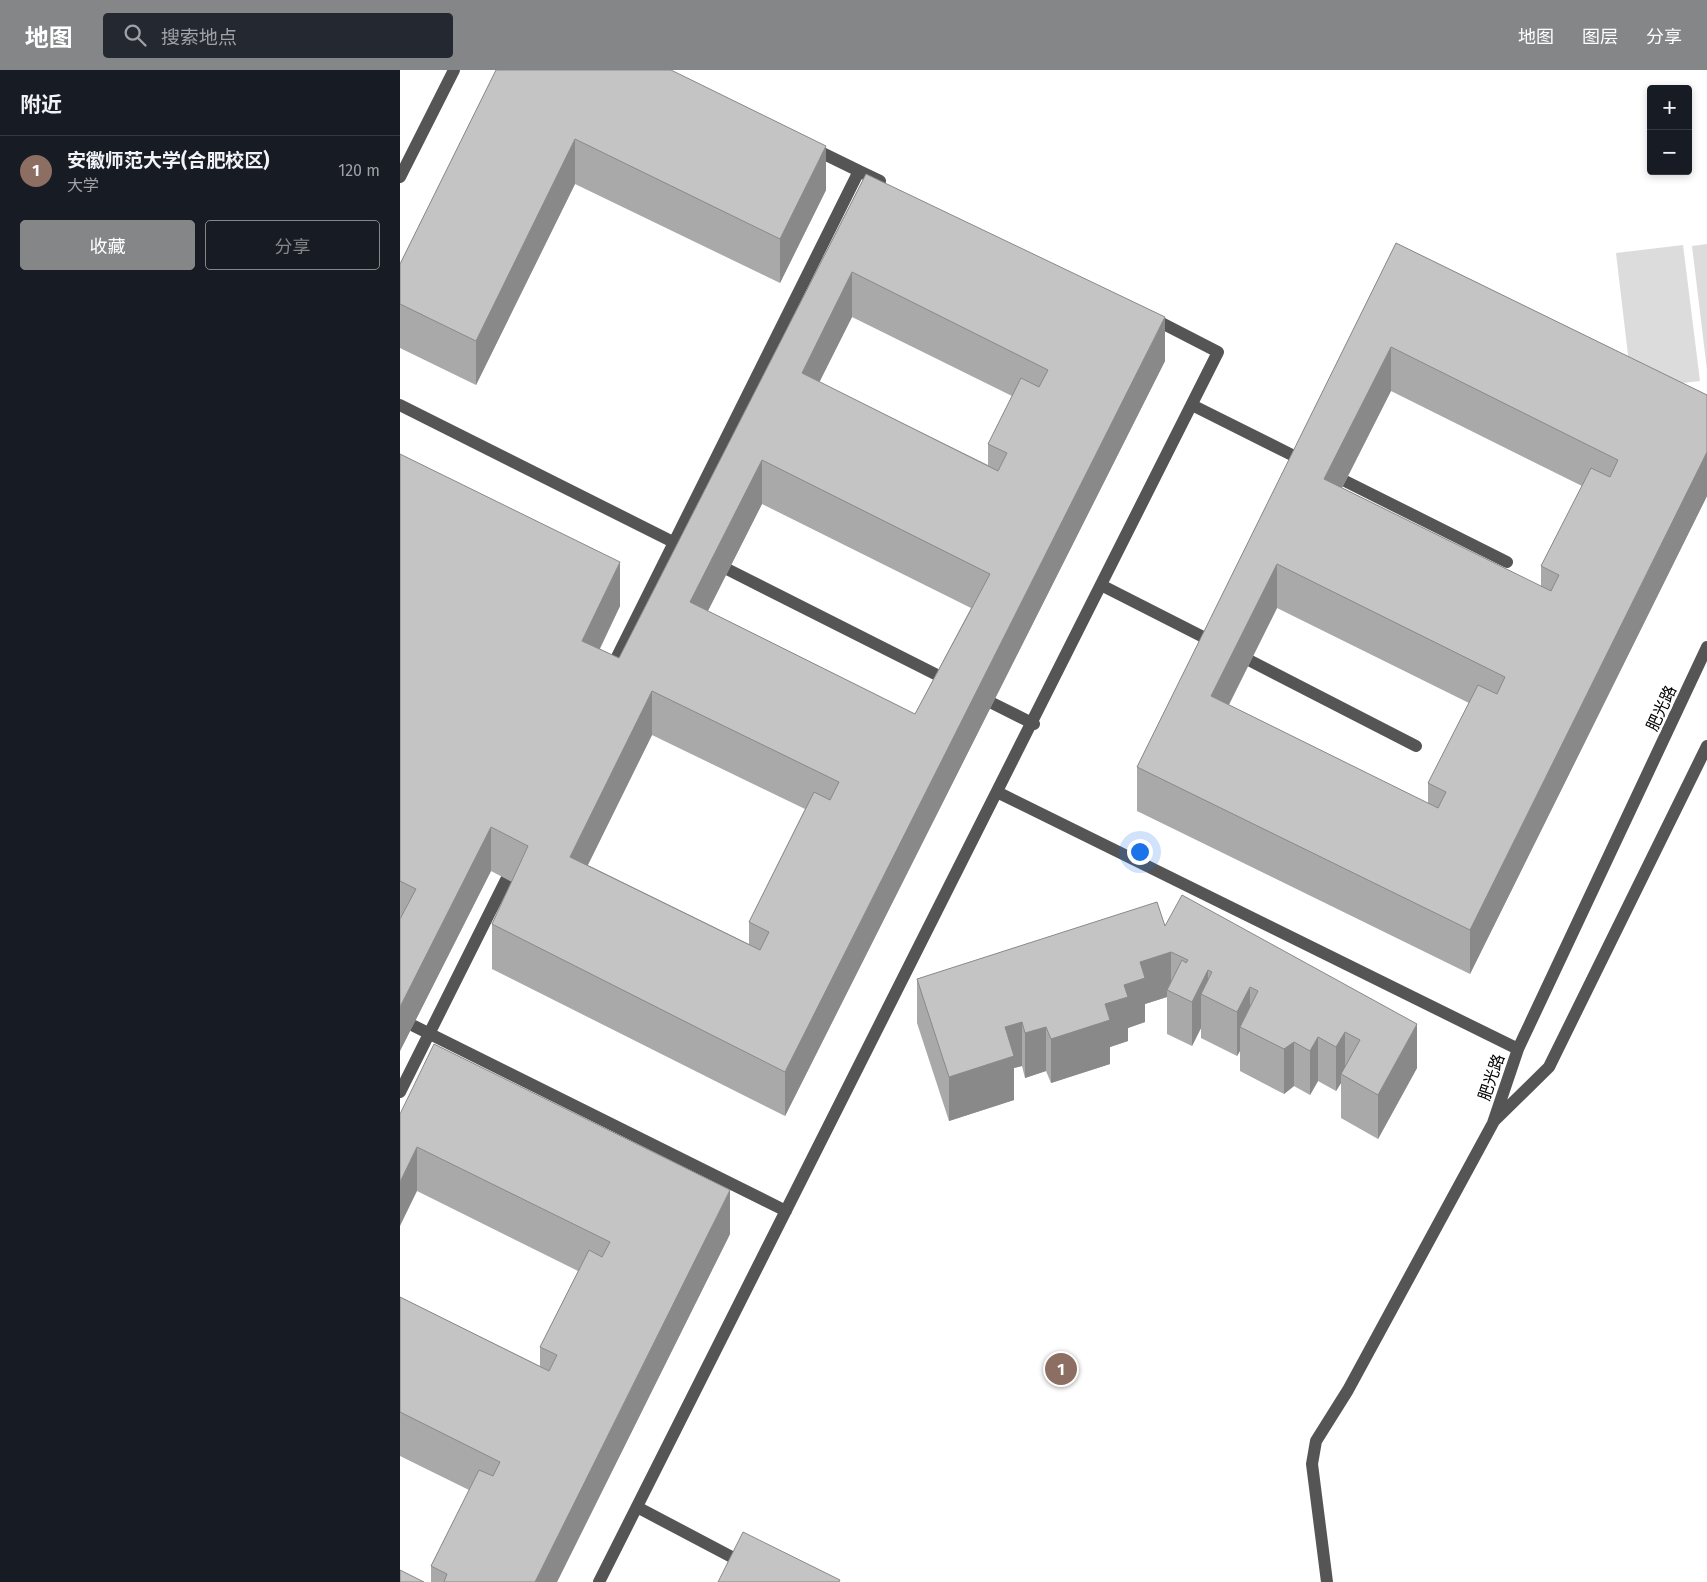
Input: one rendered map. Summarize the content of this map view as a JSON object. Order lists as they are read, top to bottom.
{
  "streets": {
    "street": ["肥光路"]
  },
  "page": {
    "header": "地图",
    "search": "搜索地点",
    "nav": ["地图", "图层", "分享"],
    "heading": "附近",
    "map_buttons": ["+", "−"],
    "list": [
      {
        "mark": "1",
        "name": "安徽师范大学(合肥校区)",
        "note": "大学",
        "value": "120 m"
      }
    ],
    "buttons": ["收藏", "分享"],
    "pins": "1"
  }
}
